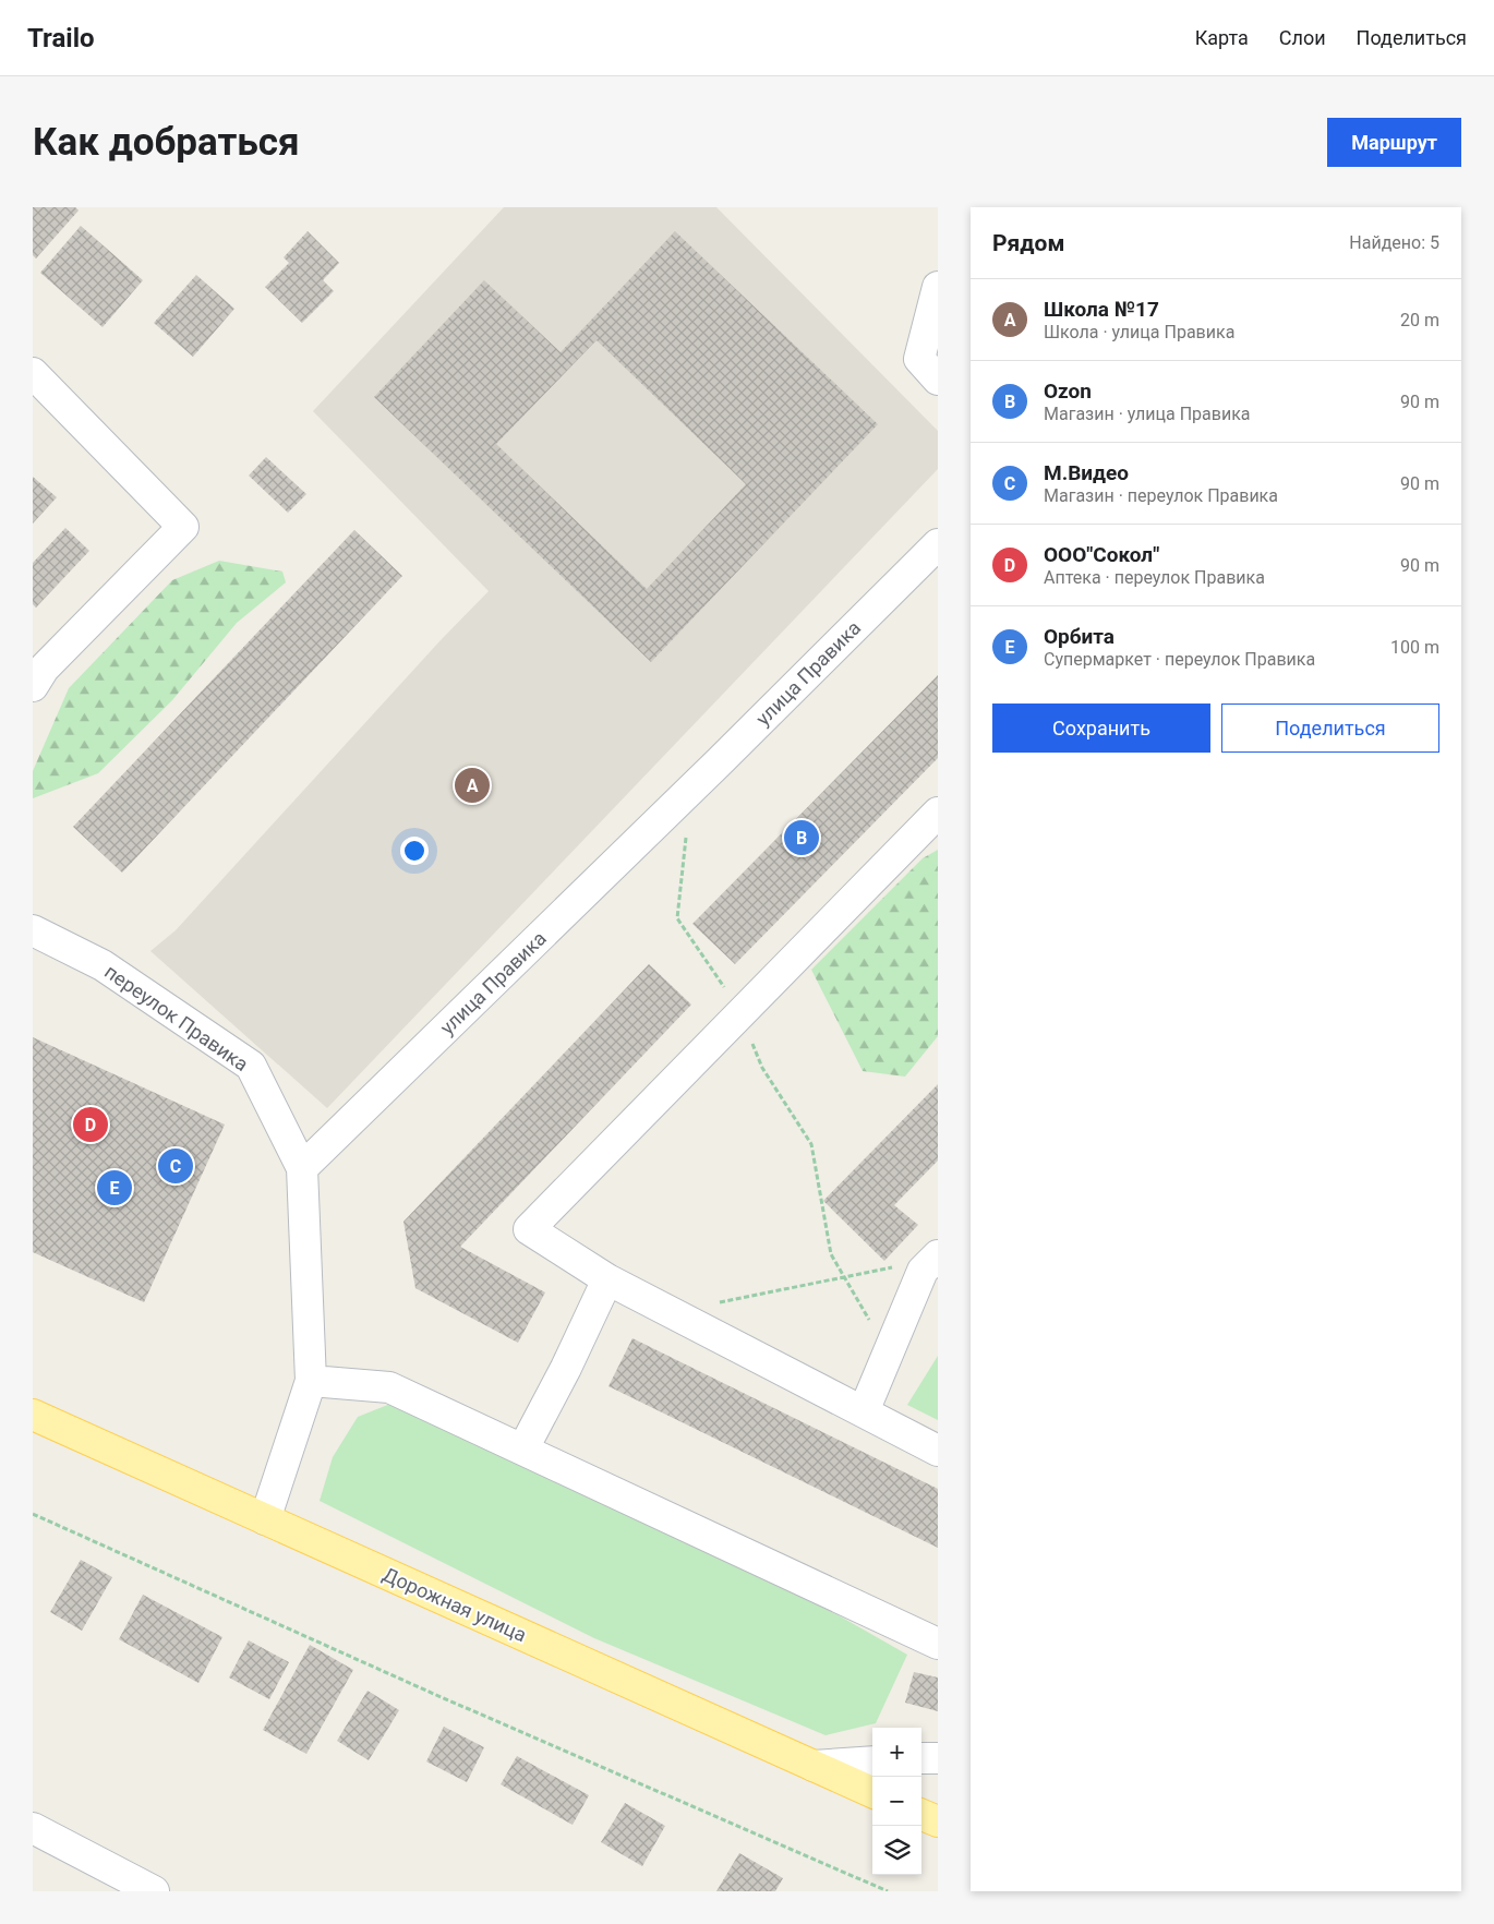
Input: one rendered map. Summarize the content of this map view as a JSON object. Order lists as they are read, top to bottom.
{
  "streets": {
    "main road": ["Дорожная улица"],
    "street": ["улица Правика", "переулок Правика"]
  },
  "crossings": [
    ["улица Правика", "переулок Правика"]
  ],
  "page": {
    "header": "Trailo",
    "nav": ["Карта", "Слои", "Поделиться"],
    "buttons": [
      "Маршрут",
      ["Сохранить", "Поделиться"]
    ],
    "title": "Как добраться",
    "heading": ["Рядом", "Найдено: 5"],
    "list": [
      {
        "mark": "A",
        "name": "Школа №17",
        "note": "Школа · улица Правика",
        "value": "20 m"
      },
      {
        "mark": "B",
        "name": "Ozon",
        "note": "Магазин · улица Правика",
        "value": "90 m"
      },
      {
        "mark": "C",
        "name": "М.Видео",
        "note": "Магазин · переулок Правика",
        "value": "90 m"
      },
      {
        "mark": "D",
        "name": "ООО\"Сокол\"",
        "note": "Аптека · переулок Правика",
        "value": "90 m"
      },
      {
        "mark": "E",
        "name": "Орбита",
        "note": "Супермаркет · переулок Правика",
        "value": "100 m"
      }
    ],
    "pins": [
      "A",
      "B",
      "D",
      "C",
      "E"
    ],
    "map_buttons": ["+", "−"]
  }
}
